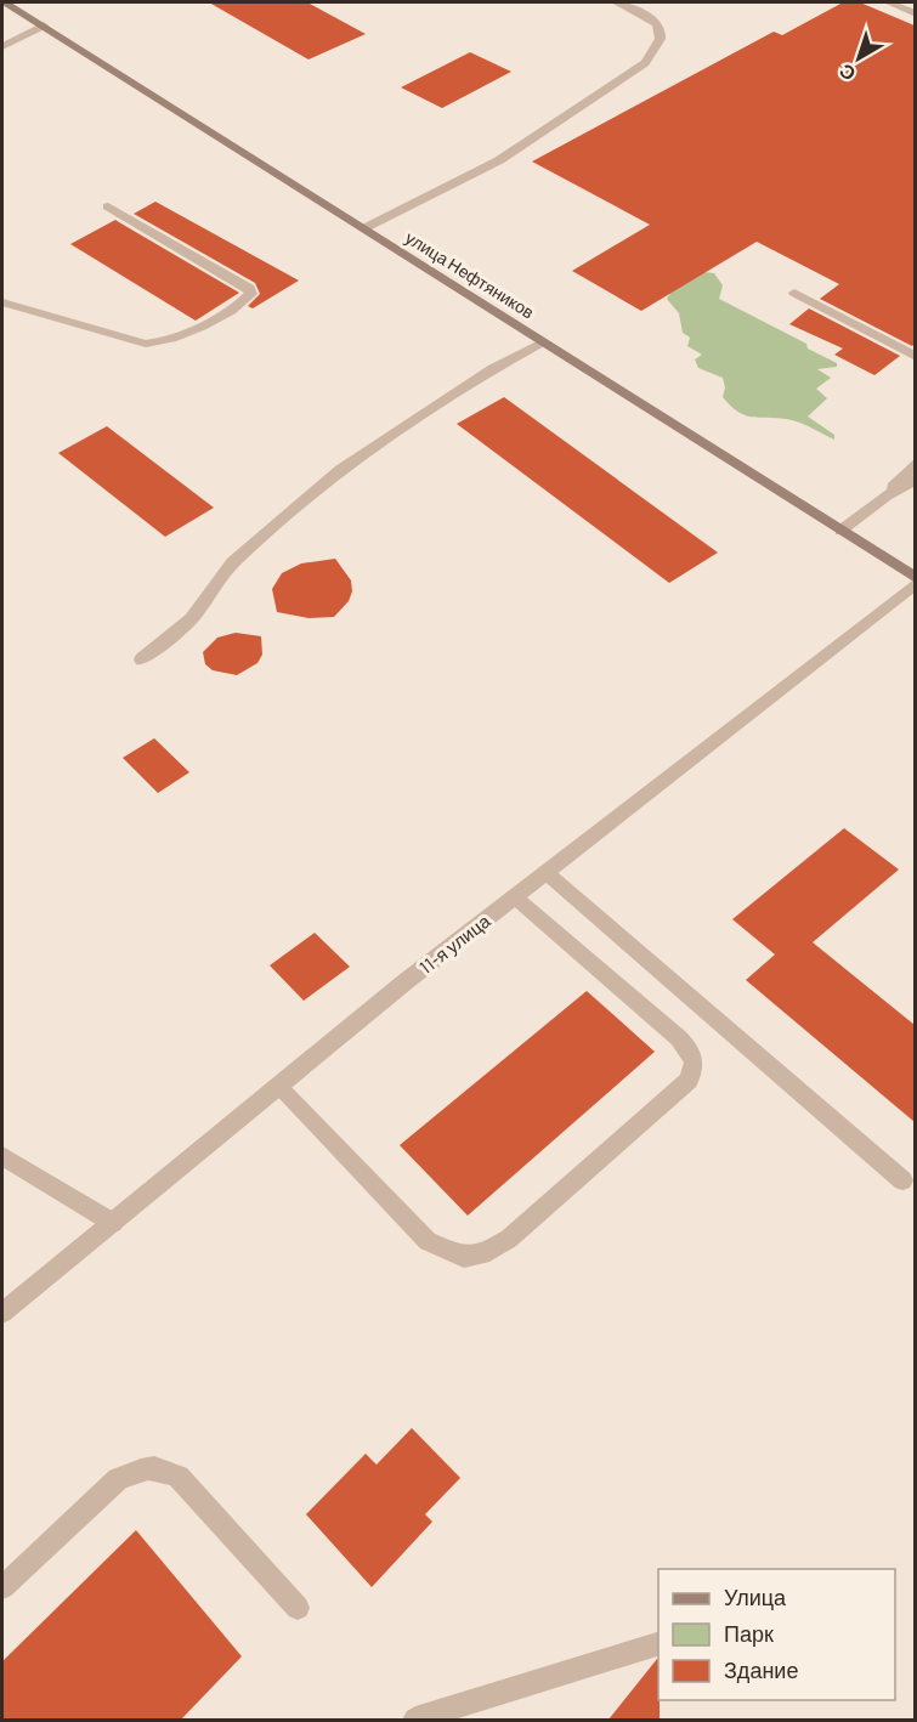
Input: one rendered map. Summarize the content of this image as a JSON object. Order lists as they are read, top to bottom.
{
  "streets": {
    "street": ["улица Нефтяников", "11-я улица"]
  },
  "crossings": [
    ["улица Нефтяников", "11-я улица"]
  ],
  "legend": ["Улица", "Парк", "Здание"],
  "north": "bottom left"
}
